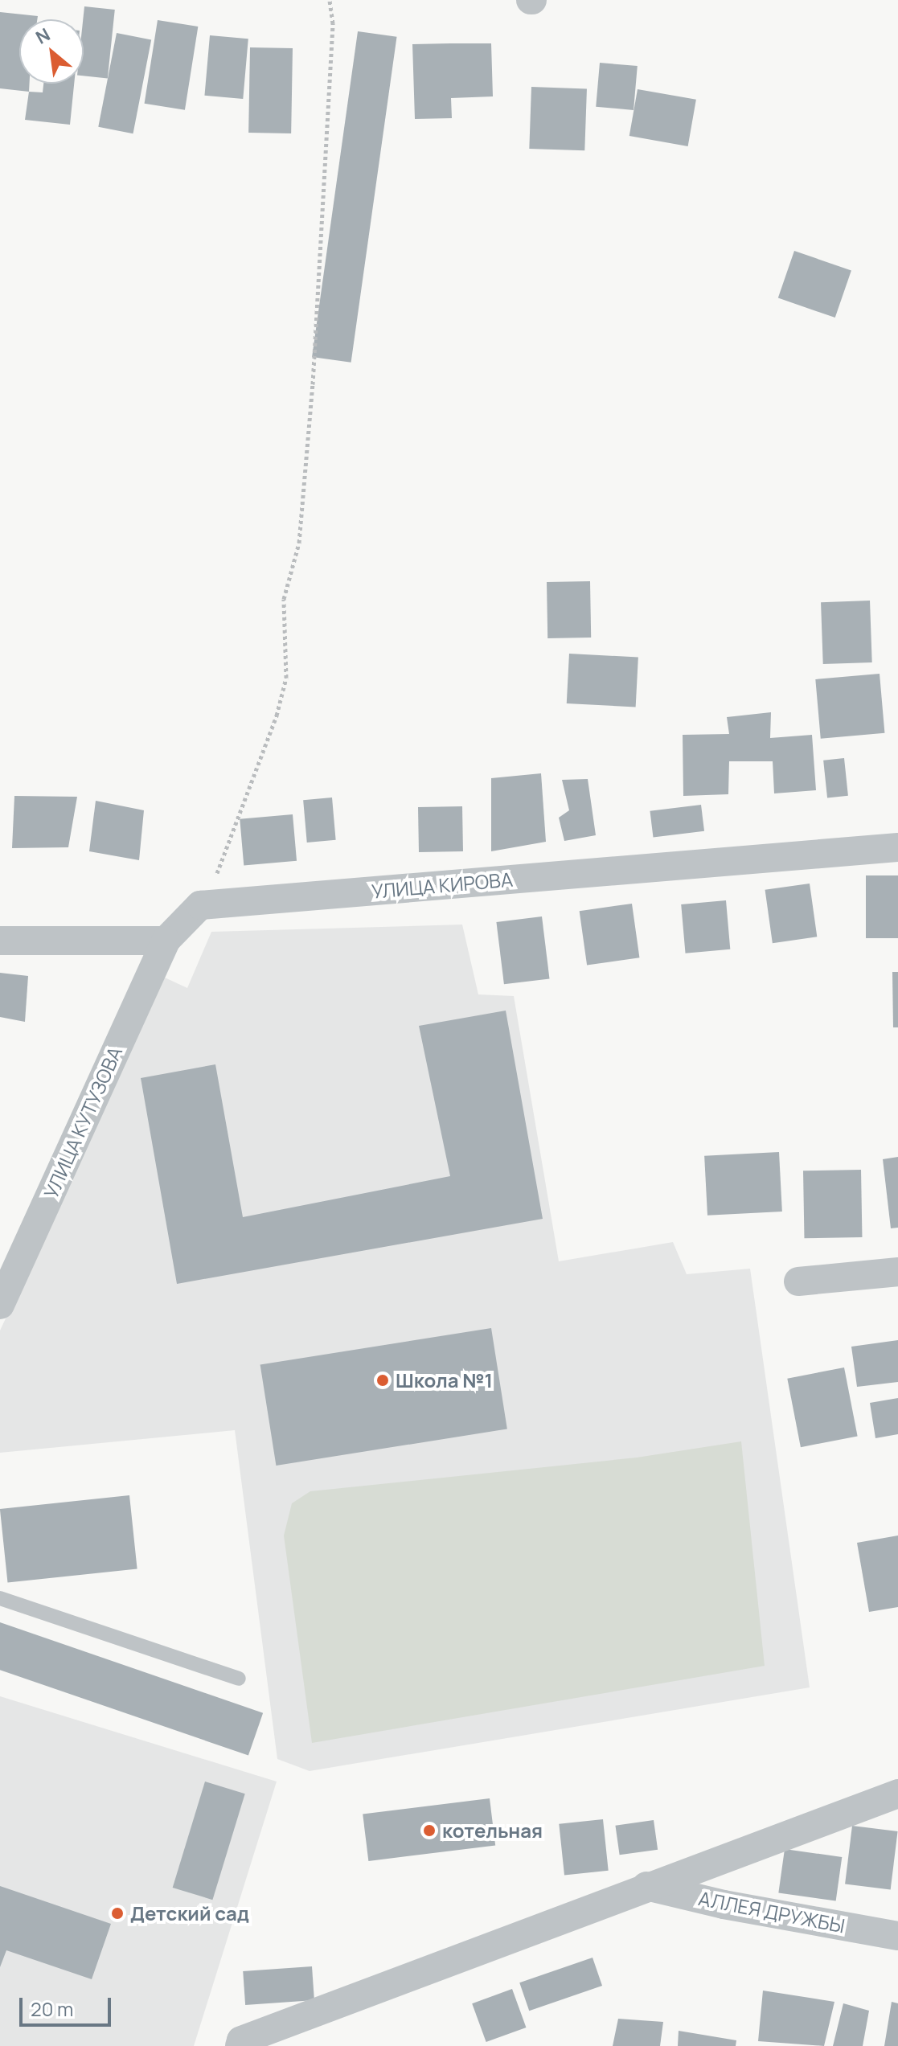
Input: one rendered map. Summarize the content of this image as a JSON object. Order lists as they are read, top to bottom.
{
  "streets": {
    "street": ["УЛИЦА КИРОВА", "УЛИЦА КУТУЗОВА", "АЛЛЕЯ ДРУЖБЫ"]
  },
  "places": ["Школа №1", "котельная", "Детский сад"],
  "scale_bar": "20 m",
  "north": "top left"
}
